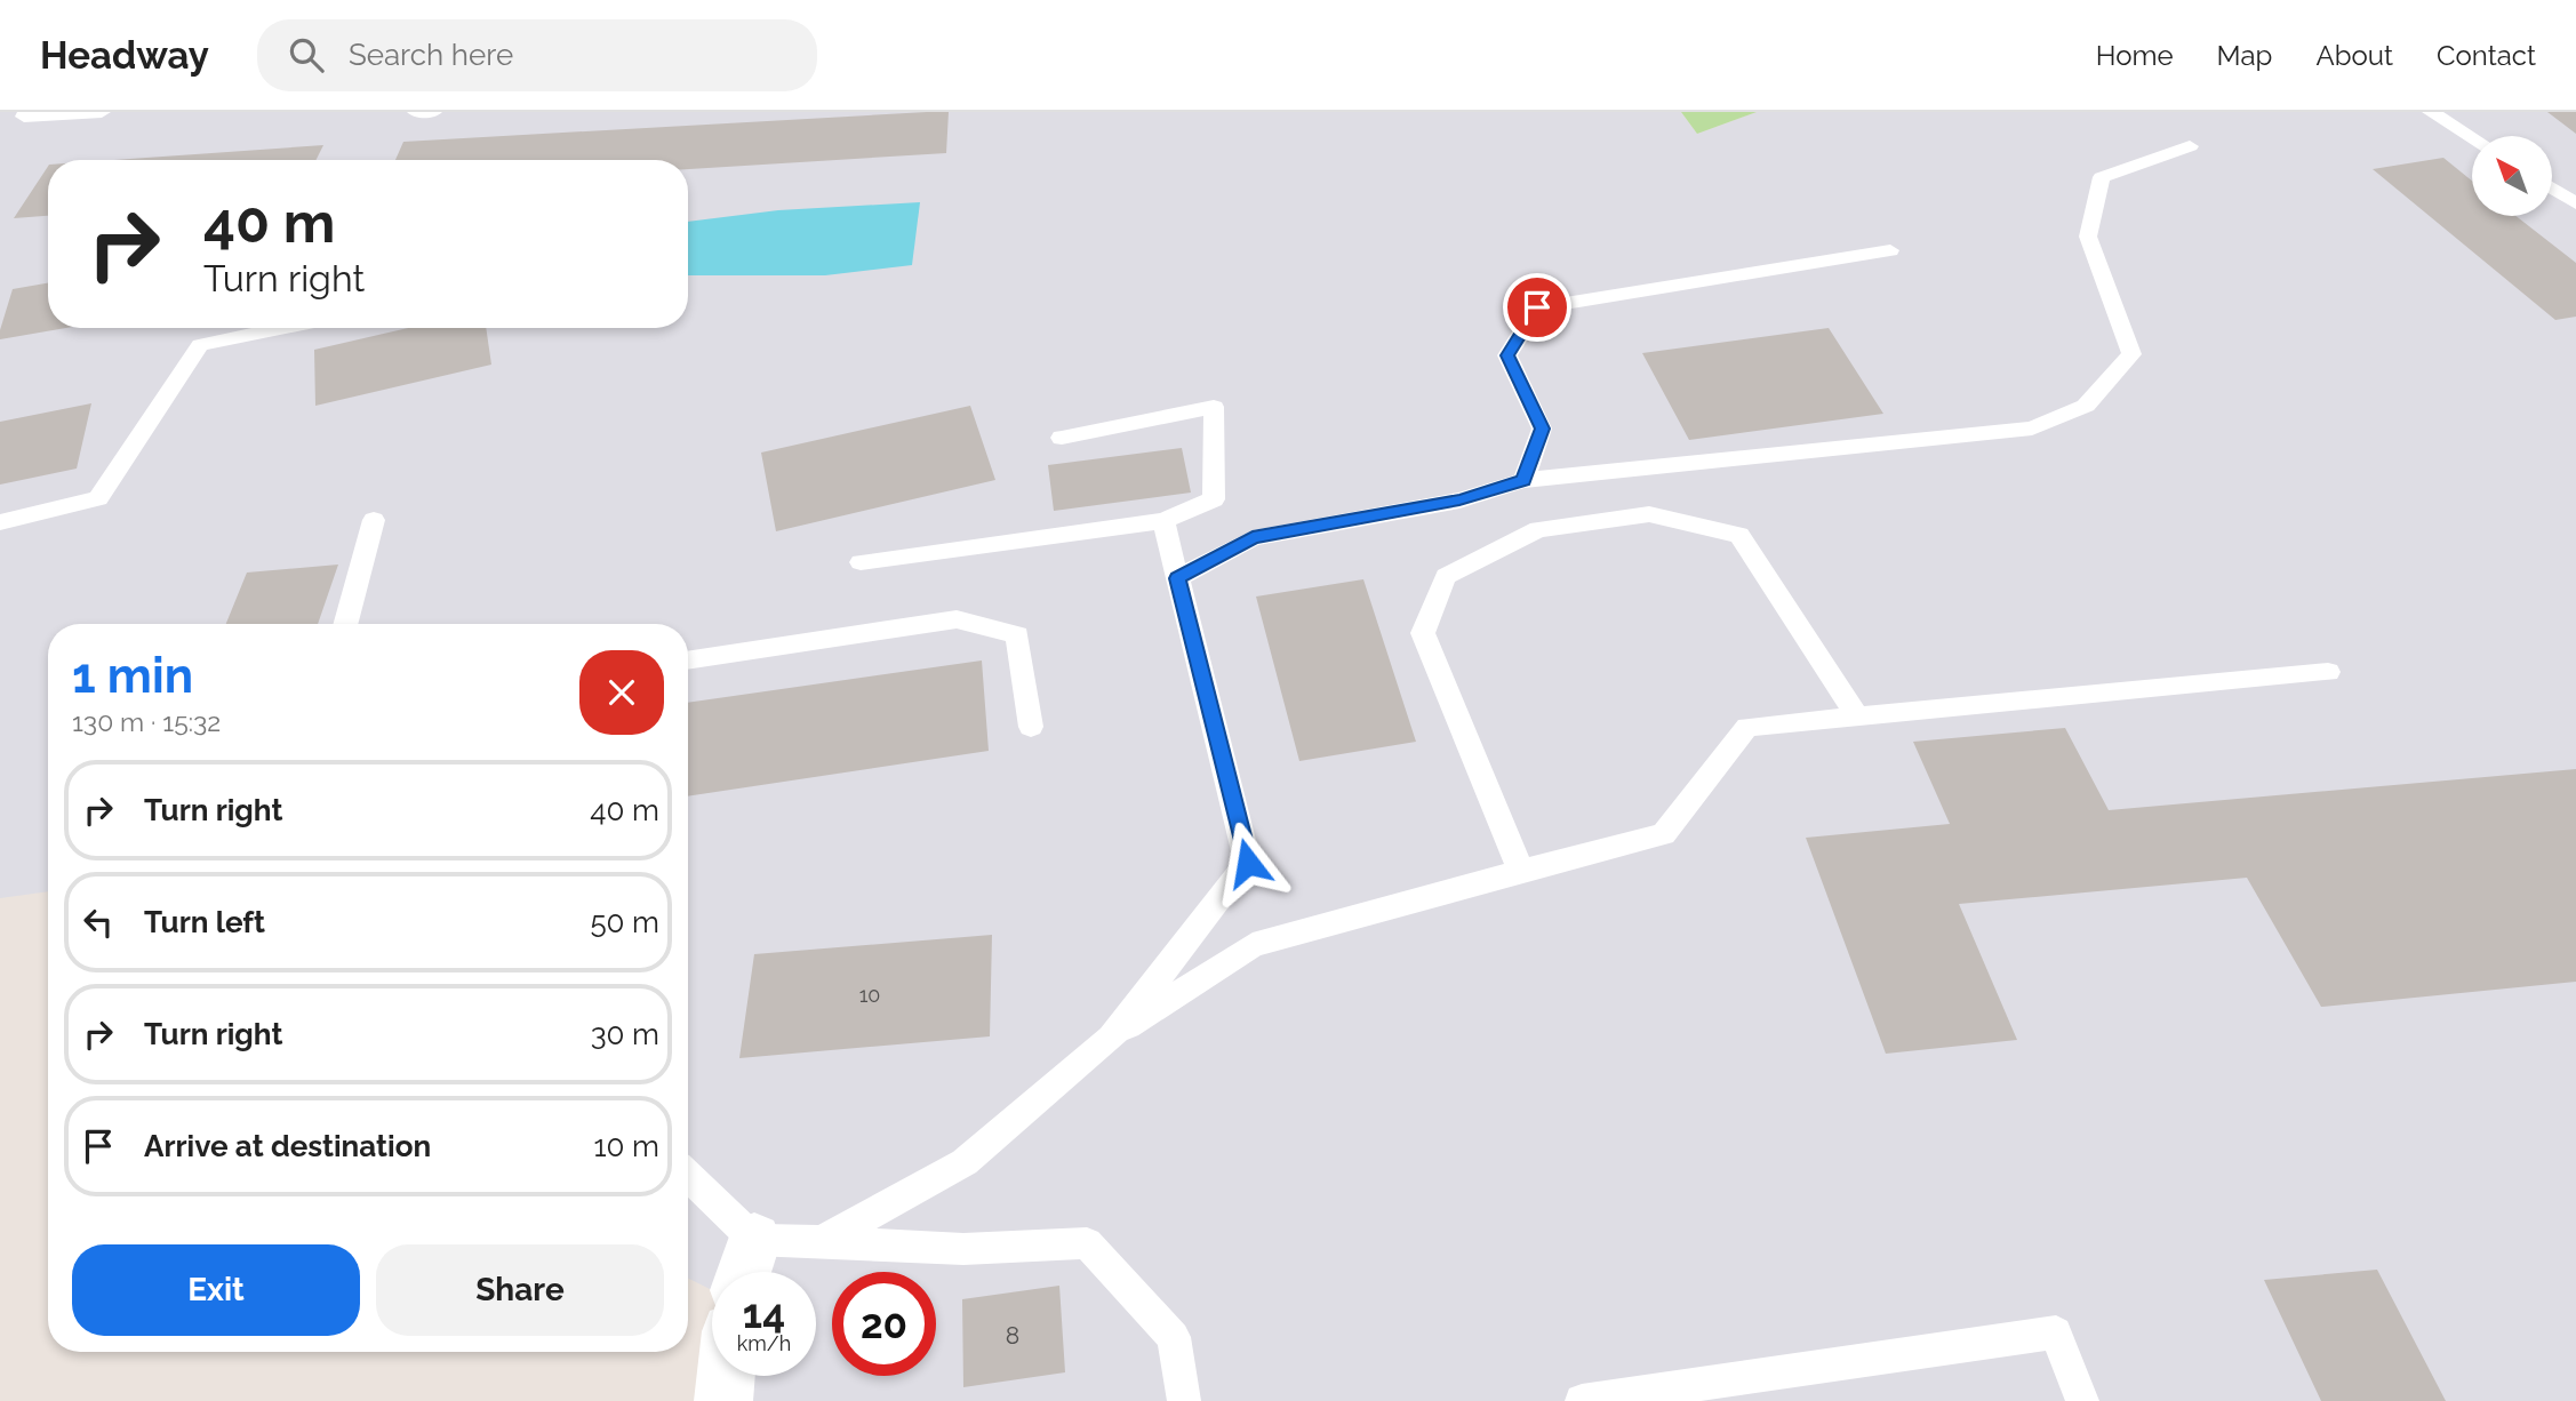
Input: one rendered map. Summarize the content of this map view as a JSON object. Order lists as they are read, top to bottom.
{
  "house_numbers": ["10", "8"],
  "north": "top left",
  "page": {
    "header": "Headway",
    "search": "Search here",
    "nav": [
      "Home",
      "Map",
      "About",
      "Contact"
    ],
    "turn": ["40 m", "Turn right"],
    "heading": ["1 min", "130 m · 15:32"],
    "list": [
      {
        "name": "Turn right",
        "value": "40 m"
      },
      {
        "name": "Turn left",
        "value": "50 m"
      },
      {
        "name": "Turn right",
        "value": "30 m"
      },
      {
        "name": "Arrive at destination",
        "value": "10 m"
      }
    ],
    "buttons": ["Exit", "Share"],
    "speed": "14 km/h",
    "limit": "20"
  }
}
